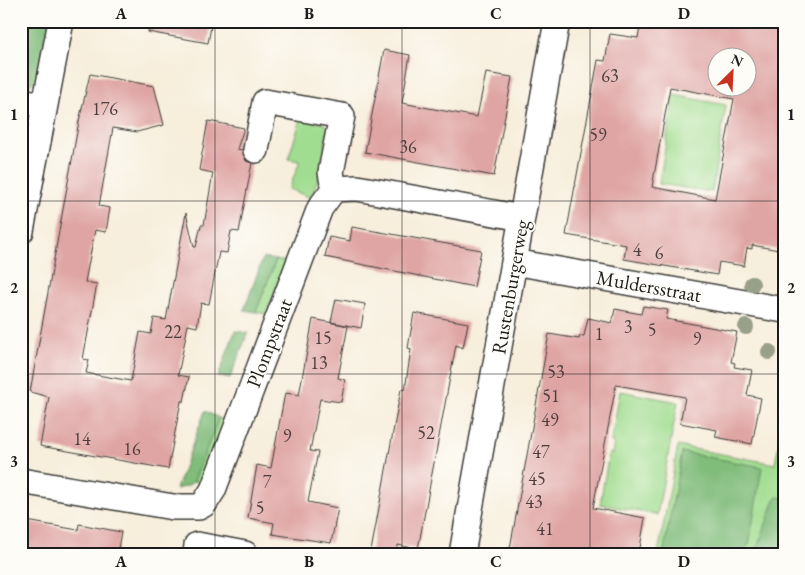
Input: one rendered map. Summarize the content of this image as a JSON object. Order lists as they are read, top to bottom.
{
  "streets": {
    "street": ["Muldersstraat", "Rustenburgerweg", "Plompstraat"]
  },
  "crossings": [
    ["Muldersstraat", "Rustenburgerweg"]
  ],
  "house_numbers": [
    "63",
    "176",
    "59",
    "36",
    "4",
    "6",
    "3",
    "5",
    "22",
    "1",
    "15",
    "9",
    "13",
    "53",
    "51",
    "49",
    "52",
    "9",
    "14",
    "16",
    "47",
    "45",
    "7",
    "43",
    "5",
    "41"
  ],
  "north": "top right",
  "grid": {
    "columns": [
      "A",
      "B",
      "C",
      "D"
    ],
    "rows": ["1", "2", "3"]
  }
}
